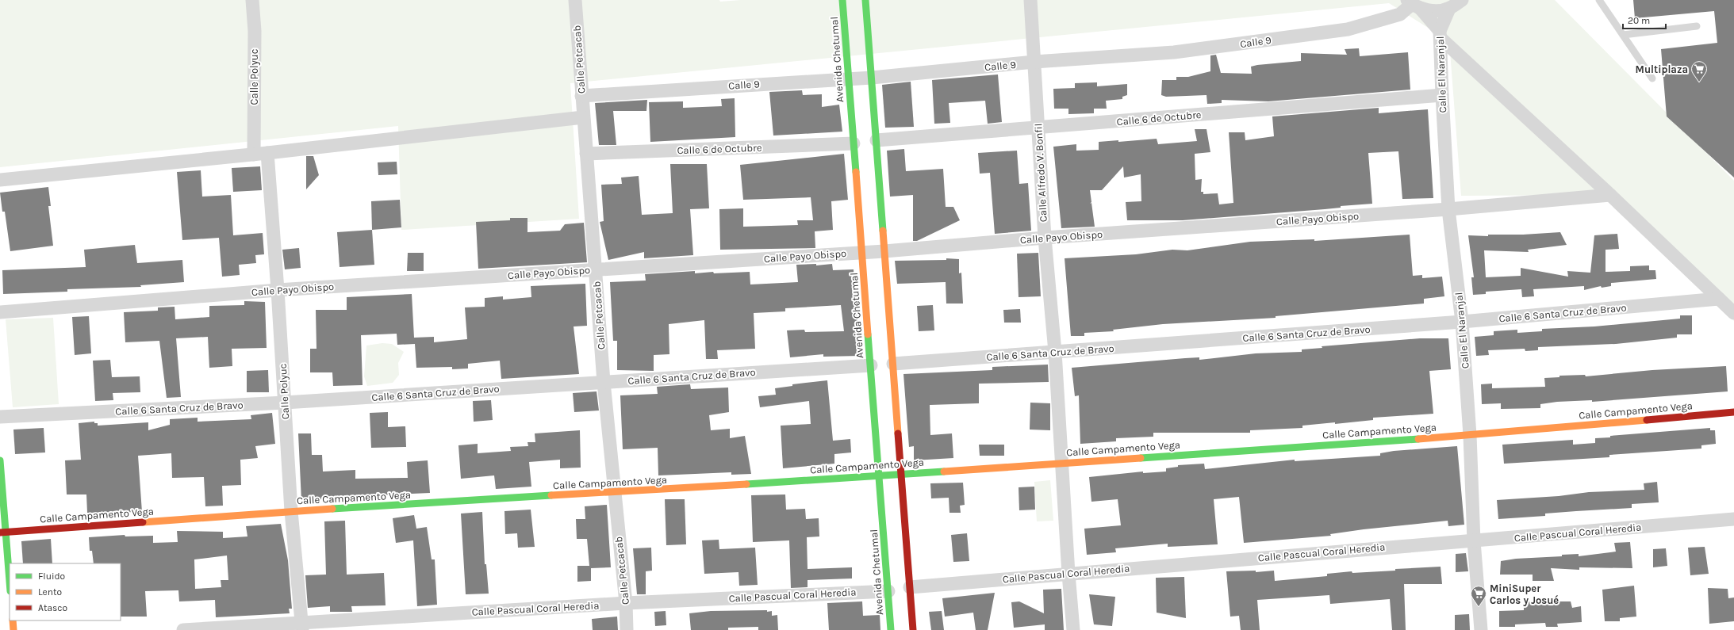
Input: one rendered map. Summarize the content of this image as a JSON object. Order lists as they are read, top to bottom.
{
  "streets": {
    "street": [
      "Calle 9",
      "Calle Petcacab",
      "Avenida Chetumal",
      "Calle El Naranjal",
      "Calle Polyuc",
      "Calle 6 de Octubre",
      "Calle Alfredo V. Bonfil",
      "Calle Payo Obispo",
      "Calle 6 Santa Cruz de Bravo",
      "Calle Campamento Vega",
      "Calle Pascual Coral Heredia"
    ]
  },
  "crossings": [
    ["Calle 9", "Calle Petcacab"],
    ["Calle 9", "Avenida Chetumal"],
    ["Calle 9", "Calle Alfredo V. Bonfil"],
    ["Calle Petcacab", "Calle 6 de Octubre"],
    ["Calle Petcacab", "Calle Payo Obispo"],
    ["Calle Petcacab", "Calle 6 Santa Cruz de Bravo"],
    ["Calle Petcacab", "Calle Campamento Vega"],
    ["Calle Petcacab", "Calle Pascual Coral Heredia"],
    ["Avenida Chetumal", "Calle 6 de Octubre"],
    ["Avenida Chetumal", "Calle Payo Obispo"],
    ["Avenida Chetumal", "Calle 6 Santa Cruz de Bravo"],
    ["Avenida Chetumal", "Calle Campamento Vega"],
    ["Avenida Chetumal", "Calle Pascual Coral Heredia"],
    ["Calle El Naranjal", "Calle 6 de Octubre"],
    ["Calle El Naranjal", "Calle Payo Obispo"],
    ["Calle El Naranjal", "Calle 6 Santa Cruz de Bravo"],
    ["Calle El Naranjal", "Calle Campamento Vega"],
    ["Calle El Naranjal", "Calle Pascual Coral Heredia"],
    ["Calle Polyuc", "Calle Payo Obispo"],
    ["Calle Polyuc", "Calle 6 Santa Cruz de Bravo"],
    ["Calle Polyuc", "Calle Campamento Vega"],
    ["Calle Polyuc", "Calle Pascual Coral Heredia"],
    ["Calle 6 de Octubre", "Calle Alfredo V. Bonfil"],
    ["Calle Alfredo V. Bonfil", "Calle Payo Obispo"],
    ["Calle Alfredo V. Bonfil", "Calle 6 Santa Cruz de Bravo"],
    ["Calle Alfredo V. Bonfil", "Calle Campamento Vega"],
    ["Calle Alfredo V. Bonfil", "Calle Pascual Coral Heredia"]
  ],
  "places": {
    "supermarket": ["Multiplaza", "MiniSuper Carlos y Josué"]
  },
  "legend": ["Fluido", "Lento", "Atasco"],
  "scale_bar": "20 m"
}
